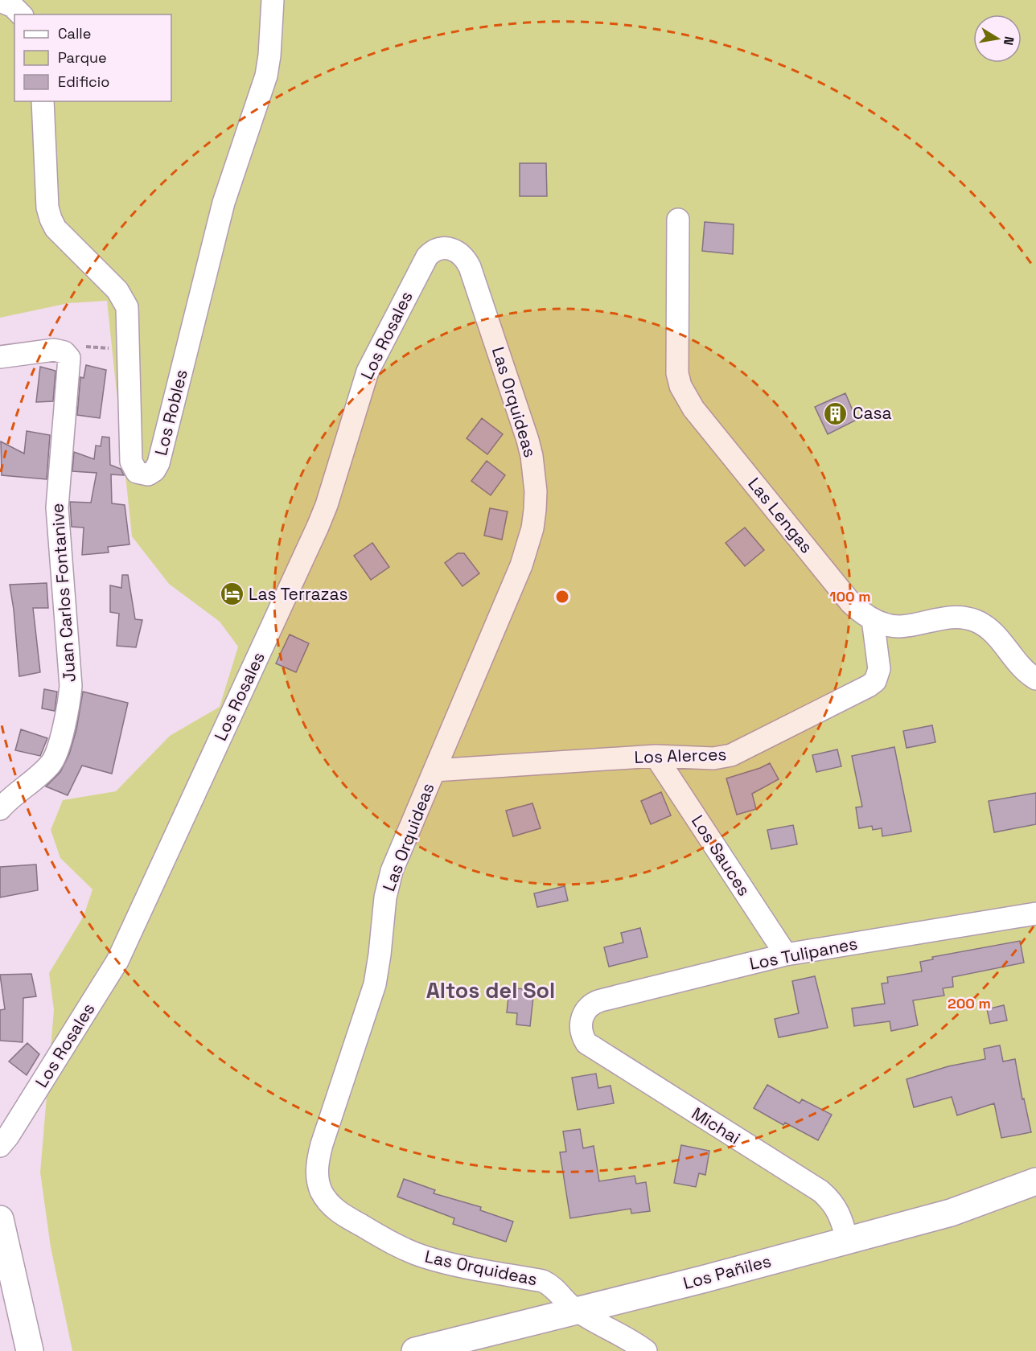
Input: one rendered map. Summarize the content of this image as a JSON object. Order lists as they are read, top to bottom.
{
  "streets": {
    "street": [
      "Los Rosales",
      "Las Orquideas",
      "Los Robles",
      "Las Lengas",
      "Juan Carlos Fontanive",
      "Los Alerces",
      "Los Sauces",
      "Los Tulipanes",
      "Michai",
      "Los Pañiles"
    ]
  },
  "crossings": [
    ["Los Rosales", "Las Orquideas"],
    ["Las Orquideas", "Los Alerces"],
    ["Las Orquideas", "Los Pañiles"],
    ["Las Lengas", "Los Alerces"],
    ["Los Alerces", "Los Sauces"],
    ["Los Sauces", "Los Tulipanes"],
    ["Los Tulipanes", "Michai"],
    ["Michai", "Los Pañiles"]
  ],
  "districts": ["Altos del Sol"],
  "places": {
    "building": ["Casa"],
    "hotel": ["Las Terrazas"]
  },
  "legend": ["Calle", "Parque", "Edificio"],
  "north": "right",
  "rings": ["100 m", "200 m"]
}
